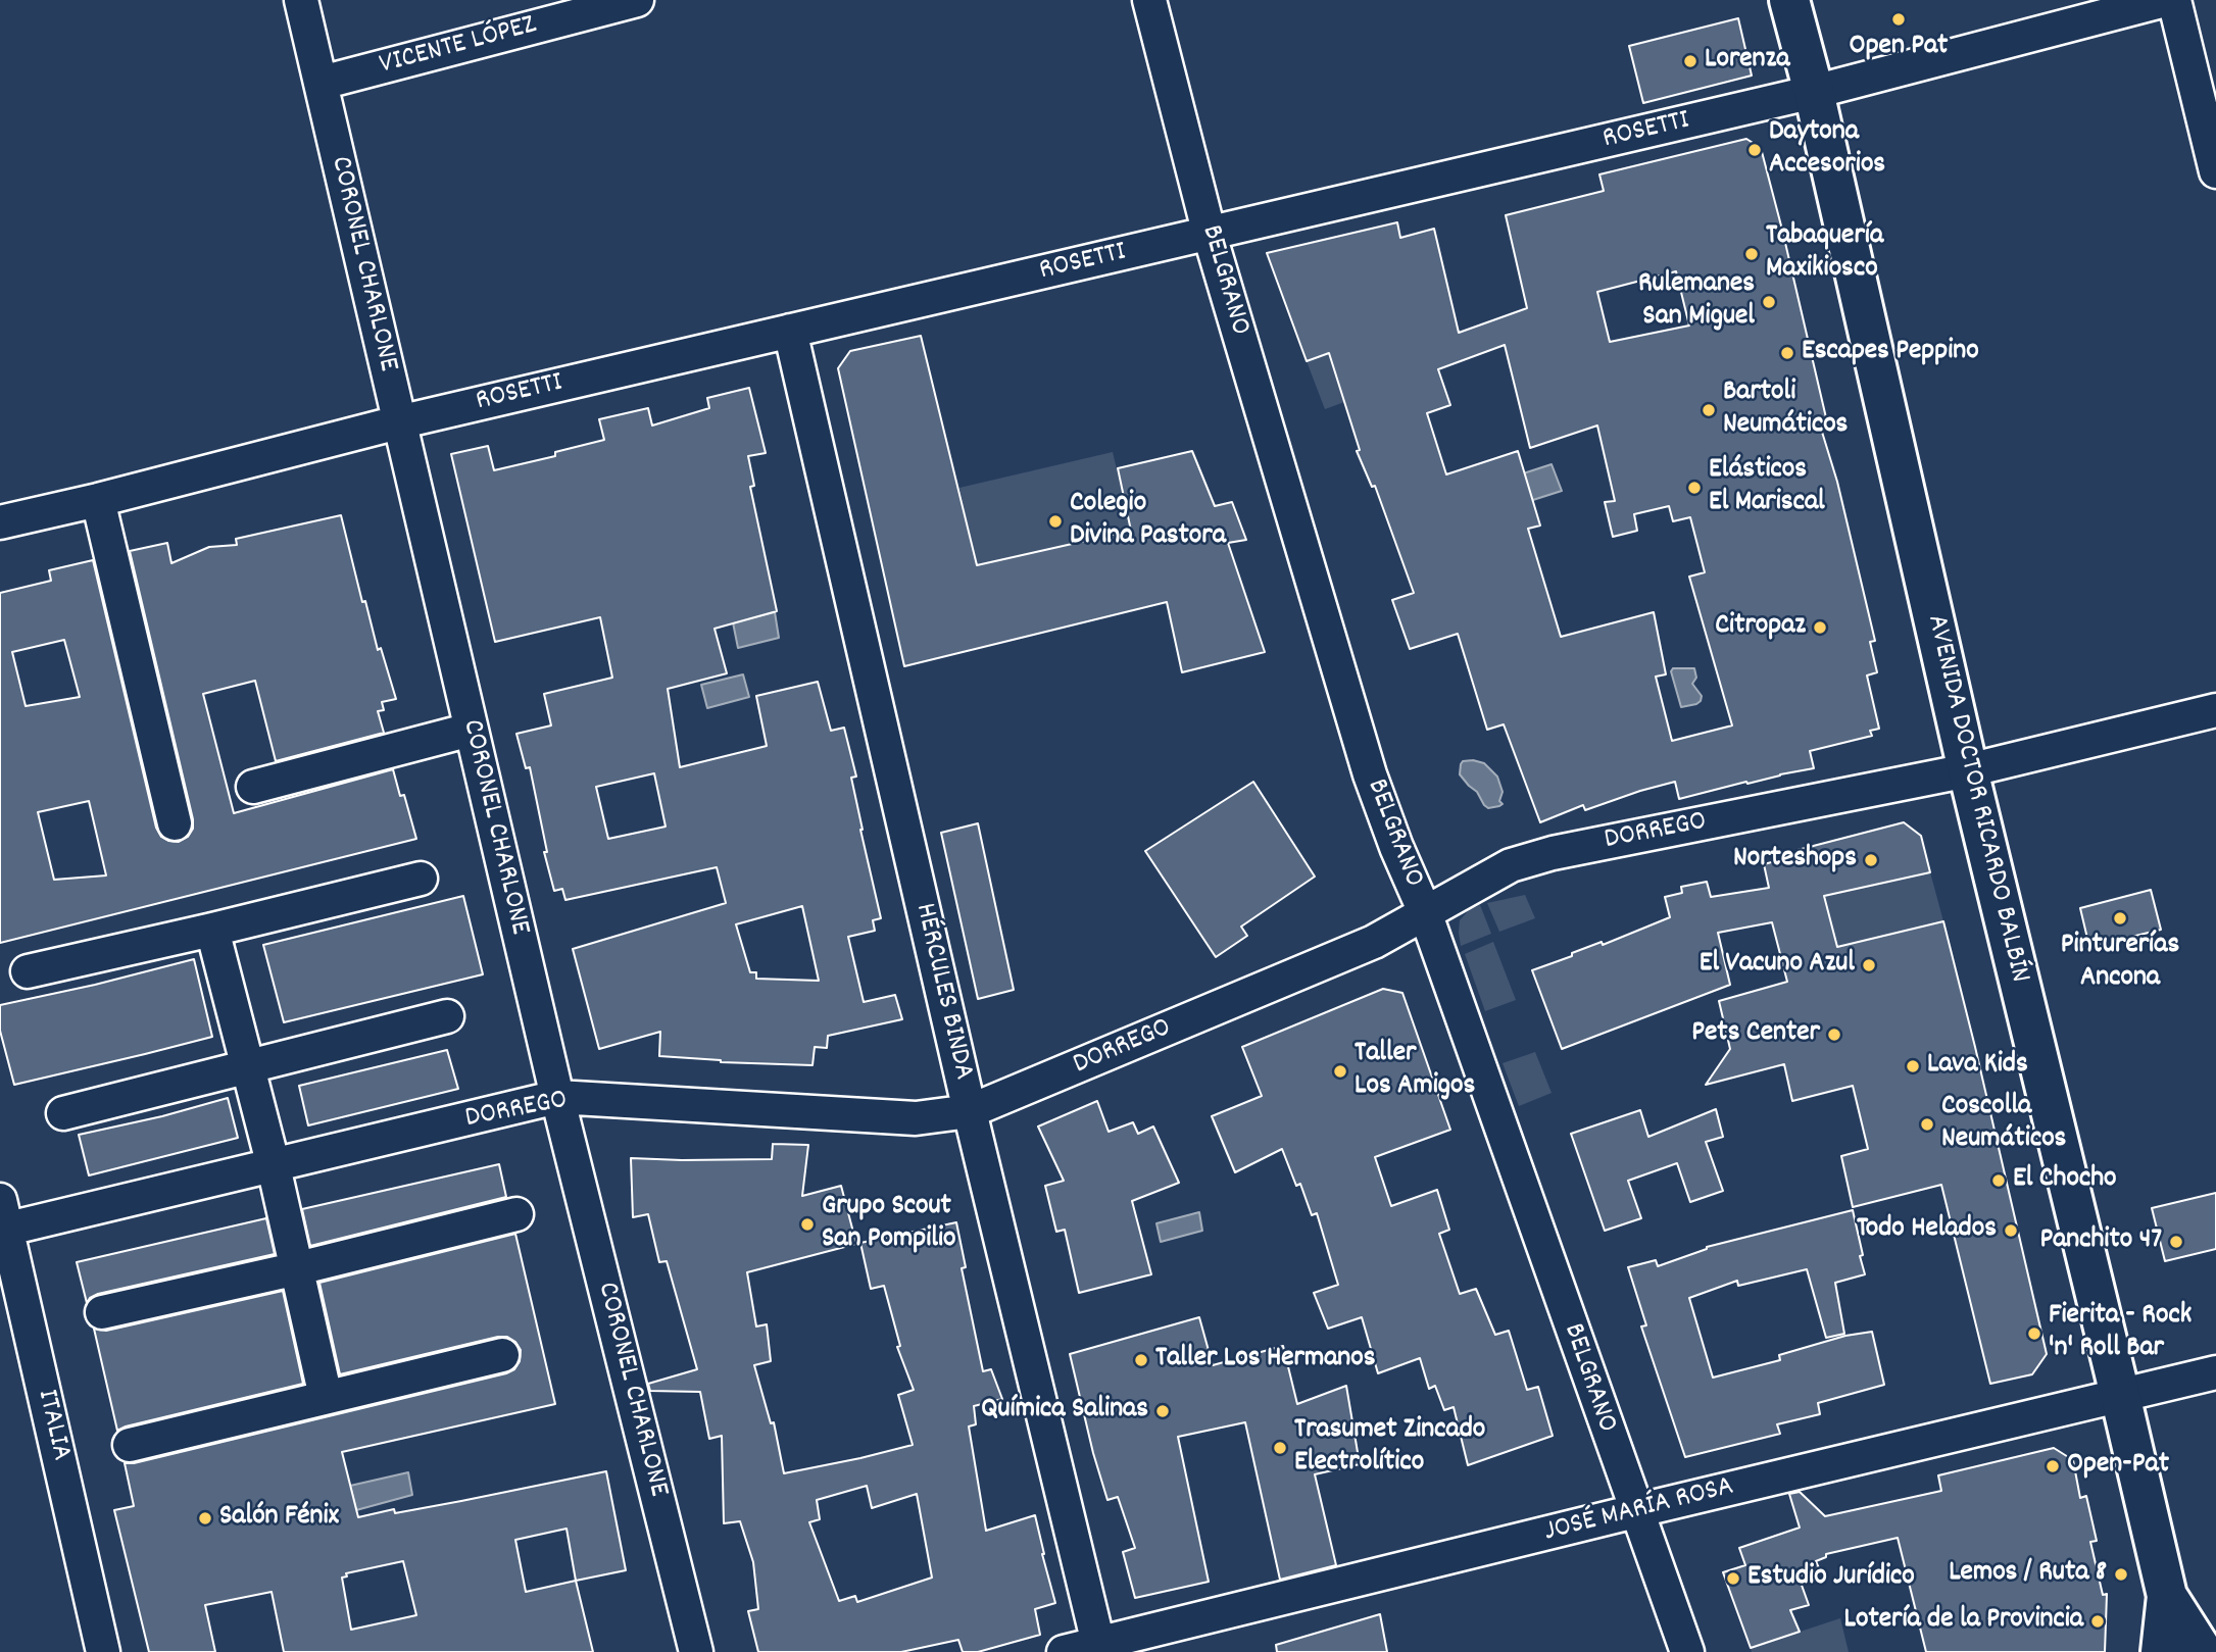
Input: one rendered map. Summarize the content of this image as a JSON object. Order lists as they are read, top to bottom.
{
  "streets": {
    "main road": ["AVENIDA DOCTOR RICARDO BALBÍN"],
    "street": [
      "VICENTE LÓPEZ",
      "ROSETTI",
      "CORONEL CHARLONE",
      "BELGRANO",
      "DORREGO",
      "HÉRCULES BINDA",
      "ITALIA",
      "JOSÉ MARÍA ROSA"
    ]
  },
  "crossings": [
    ["VICENTE LÓPEZ", "CORONEL CHARLONE"],
    ["ROSETTI", "CORONEL CHARLONE"],
    ["ROSETTI", "BELGRANO"],
    ["ROSETTI", "AVENIDA DOCTOR RICARDO BALBÍN"],
    ["ROSETTI", "HÉRCULES BINDA"],
    ["CORONEL CHARLONE", "DORREGO"],
    ["BELGRANO", "DORREGO"],
    ["BELGRANO", "JOSÉ MARÍA ROSA"],
    ["AVENIDA DOCTOR RICARDO BALBÍN", "DORREGO"],
    ["AVENIDA DOCTOR RICARDO BALBÍN", "JOSÉ MARÍA ROSA"],
    ["DORREGO", "HÉRCULES BINDA"],
    ["DORREGO", "ITALIA"],
    ["HÉRCULES BINDA", "JOSÉ MARÍA ROSA"]
  ],
  "places": [
    "Open Pat",
    "Lorenza",
    "Daytona Accesorios",
    "Tabaquería Maxikiosco",
    "Rulemanes San Miguel",
    "Escapes Peppino",
    "Bartoli Neumáticos",
    "Elásticos El Mariscal",
    "Colegio Divina Pastora",
    "Citropaz",
    "Norteshops",
    "Pinturerías Ancona",
    "El Vacuno Azul",
    "Pets Center",
    "Lava Kids",
    "Taller Los Amigos",
    "Coscolla Neumáticos",
    "El Chocho",
    "Grupo Scout San Pompilio",
    "Todo Helados",
    "Panchito 47",
    "Fierita - Rock 'n' Roll Bar",
    "Taller Los Hermanos",
    "Química Salinas",
    "Trasumet Zincado Electrolítico",
    "Open-Pat",
    "Salón Fénix",
    "Lemos / Ruta 8",
    "Estudio Jurídico",
    "Lotería de la Provincia"
  ]
}
